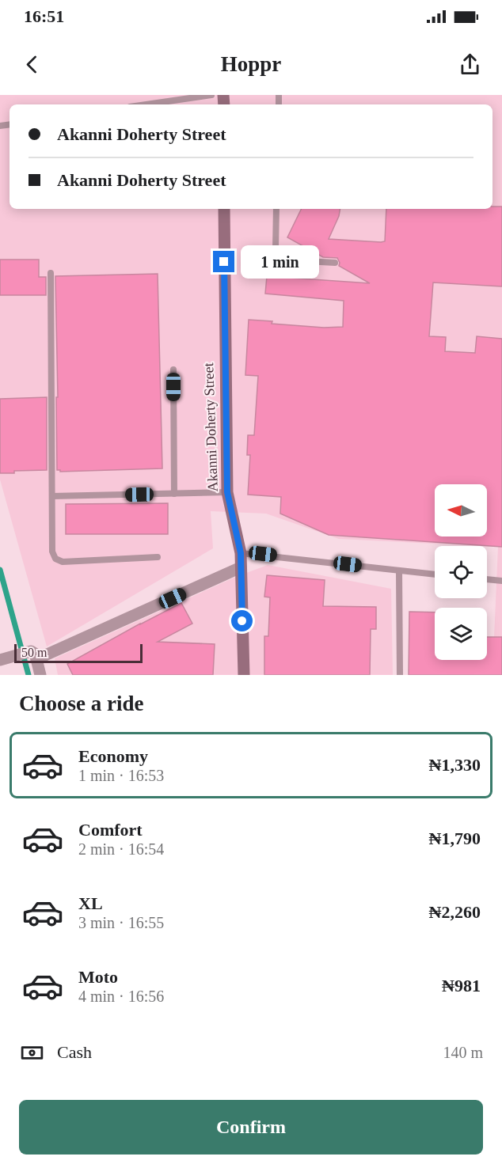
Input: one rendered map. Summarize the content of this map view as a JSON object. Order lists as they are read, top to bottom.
{
  "streets": {
    "street": ["Akanni Doherty Street"]
  },
  "scale_bar": "50 m",
  "north": "left",
  "page": {
    "status": "16:51",
    "header": "Hoppr",
    "banner": ["Akanni Doherty Street", "Akanni Doherty Street"],
    "bubble": "1 min",
    "scale": "50 m",
    "heading": "Choose a ride",
    "list": [
      {
        "name": "Economy",
        "note": "1 min · 16:53",
        "value": "₦1,330"
      },
      {
        "name": "Comfort",
        "note": "2 min · 16:54",
        "value": "₦1,790"
      },
      {
        "name": "XL",
        "note": "3 min · 16:55",
        "value": "₦2,260"
      },
      {
        "name": "Moto",
        "note": "4 min · 16:56",
        "value": "₦981"
      }
    ],
    "pay": ["Cash", "140 m"],
    "buttons": "Confirm"
  }
}
